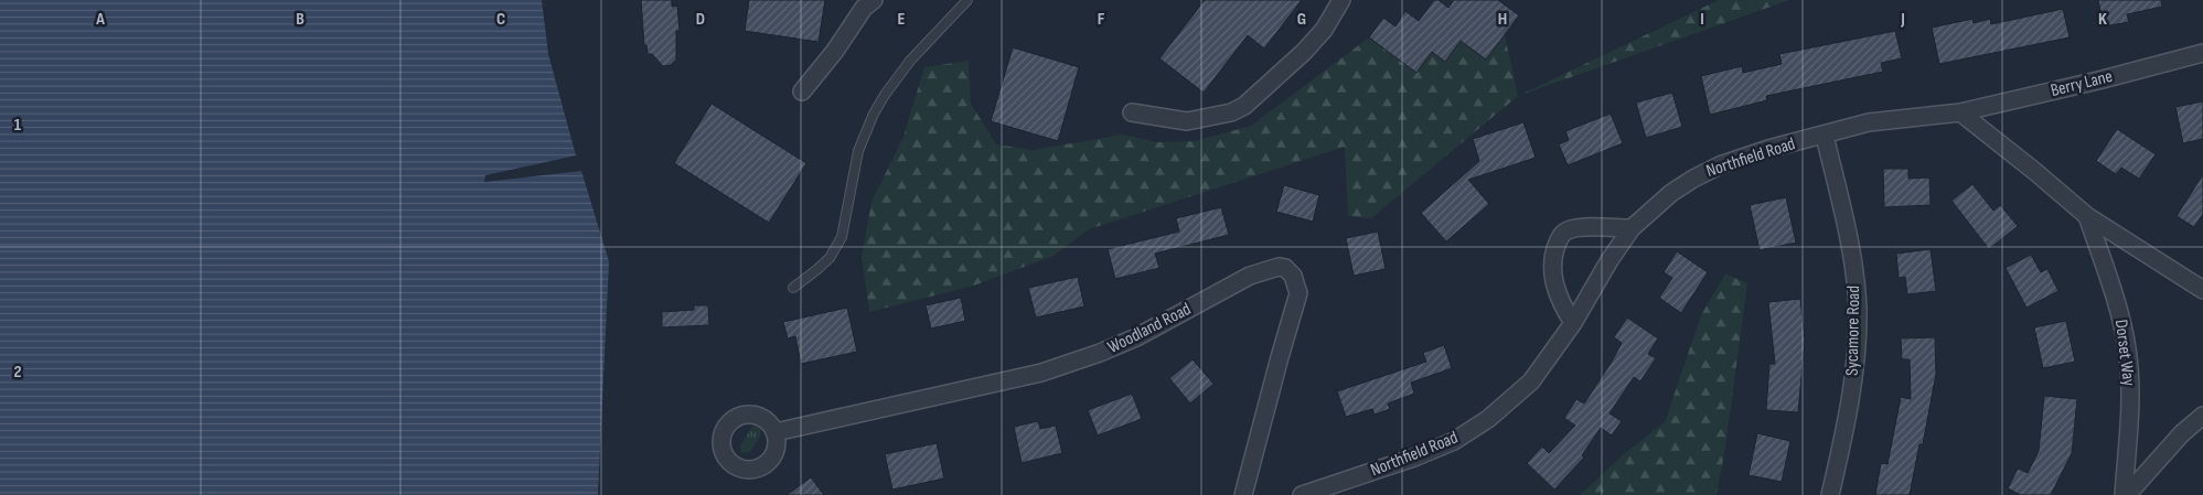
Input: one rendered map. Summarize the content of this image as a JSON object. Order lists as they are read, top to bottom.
{
  "streets": {
    "street": [
      "Berry Lane",
      "Northfield Road",
      "Woodland Road",
      "Sycamore Road",
      "Dorset Way"
    ]
  },
  "crossings": [
    ["Berry Lane", "Northfield Road"],
    ["Northfield Road", "Sycamore Road"]
  ],
  "grid": {
    "columns": [
      "A",
      "B",
      "C",
      "D",
      "E",
      "F",
      "G",
      "H",
      "I",
      "J",
      "K"
    ],
    "rows": ["1", "2"]
  }
}
